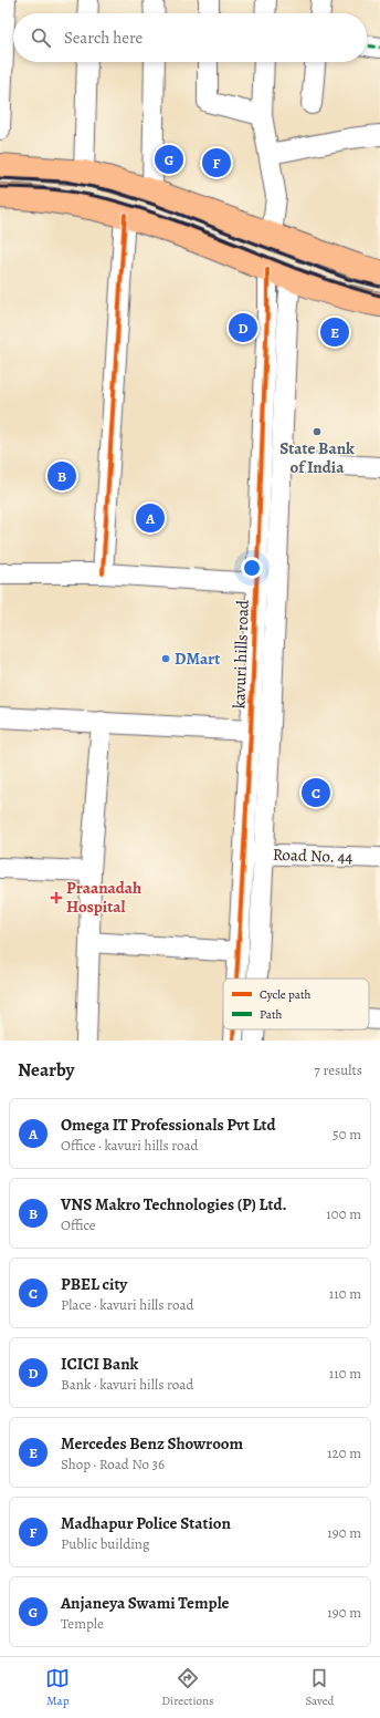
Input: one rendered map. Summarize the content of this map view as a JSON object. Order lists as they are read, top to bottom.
{
  "streets": {
    "street": ["kavuri hills road", "Road No. 44"]
  },
  "crossings": [
    ["kavuri hills road", "Road No. 44"]
  ],
  "places": {
    "other": ["State Bank of India", "DMart"],
    "health": ["Praanadah Hospital"]
  },
  "legend": ["Cycle path", "Path"],
  "page": {
    "search": "Search here",
    "pins": [
      "G",
      "F",
      "D",
      "E",
      "B",
      "A",
      "C"
    ],
    "heading": ["Nearby", "7 results"],
    "list": [
      {
        "mark": "A",
        "name": "Omega IT Professionals Pvt Ltd",
        "note": "Office · kavuri hills road",
        "value": "50 m"
      },
      {
        "mark": "B",
        "name": "VNS Makro Technologies (P) Ltd.",
        "note": "Office",
        "value": "100 m"
      },
      {
        "mark": "C",
        "name": "PBEL city",
        "note": "Place · kavuri hills road",
        "value": "110 m"
      },
      {
        "mark": "D",
        "name": "ICICI Bank",
        "note": "Bank · kavuri hills road",
        "value": "110 m"
      },
      {
        "mark": "E",
        "name": "Mercedes Benz Showroom",
        "note": "Shop · Road No 36",
        "value": "120 m"
      },
      {
        "mark": "F",
        "name": "Madhapur Police Station",
        "note": "Public building",
        "value": "190 m"
      },
      {
        "mark": "G",
        "name": "Anjaneya Swami Temple",
        "note": "Temple",
        "value": "190 m"
      }
    ],
    "nav": ["Map", "Directions", "Saved"]
  }
}
